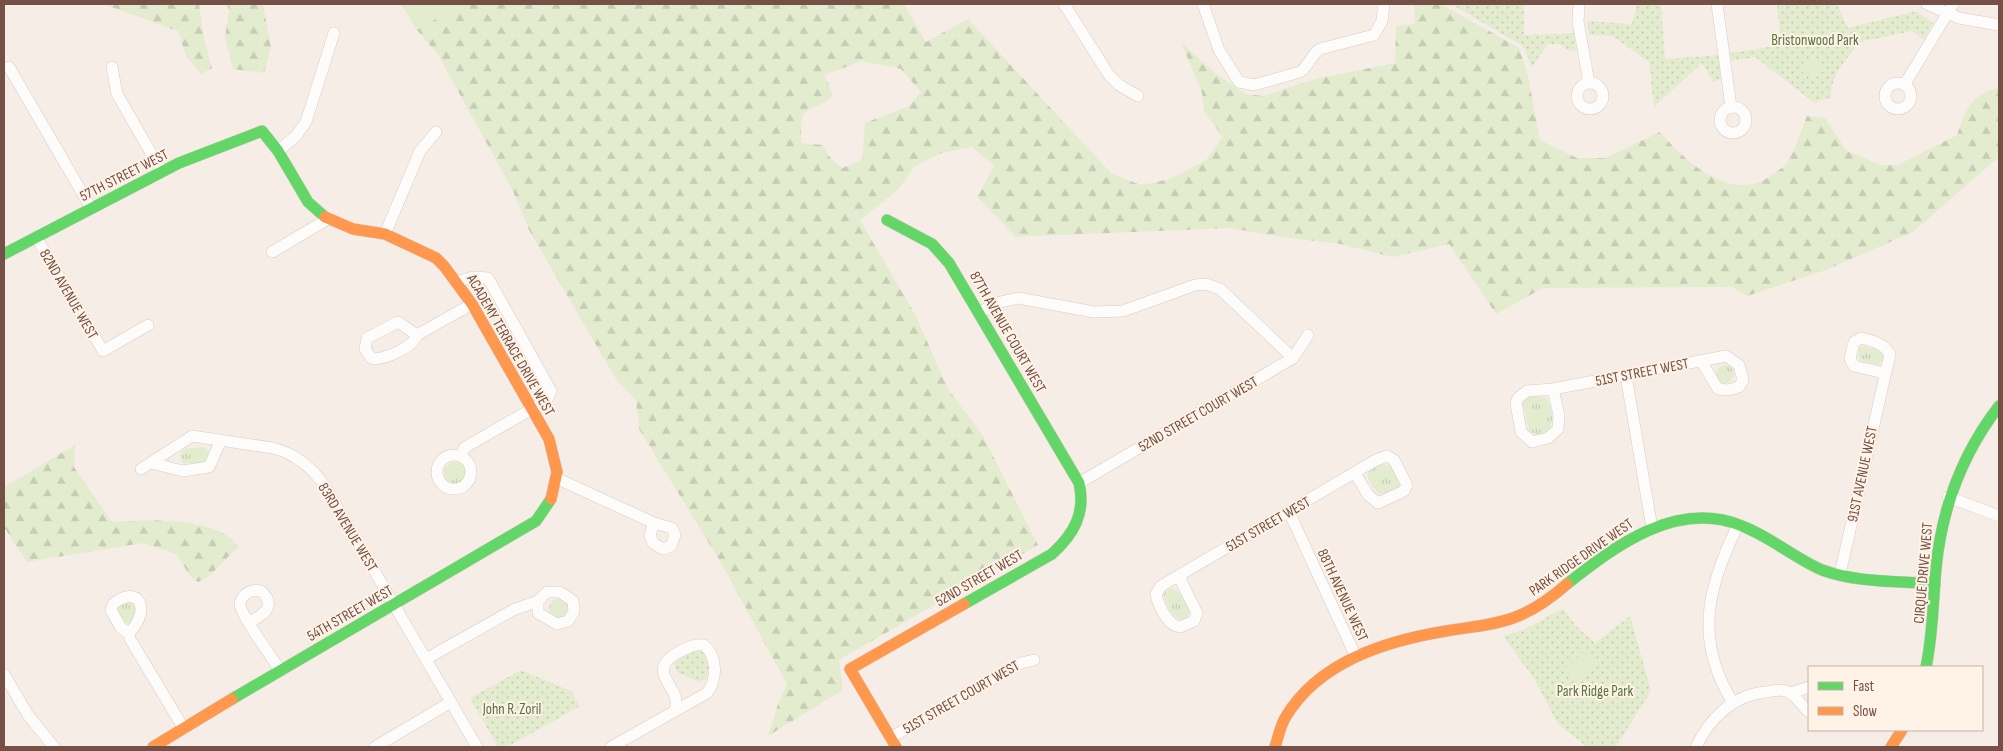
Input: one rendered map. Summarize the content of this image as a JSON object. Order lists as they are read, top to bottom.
{
  "streets": {
    "street": [
      "57TH STREET WEST",
      "82ND AVENUE WEST",
      "87TH AVENUE COURT WEST",
      "ACADEMY TERRACE DRIVE WEST",
      "51ST STREET WEST",
      "52ND STREET COURT WEST",
      "91ST AVENUE WEST",
      "83RD AVENUE WEST",
      "PARK RIDGE DRIVE WEST",
      "CIRQUE DRIVE WEST",
      "52ND STREET WEST",
      "88TH AVENUE WEST",
      "54TH STREET WEST",
      "51ST STREET COURT WEST"
    ]
  },
  "crossings": [
    ["57TH STREET WEST", "82ND AVENUE WEST"],
    ["57TH STREET WEST", "ACADEMY TERRACE DRIVE WEST"],
    ["87TH AVENUE COURT WEST", "52ND STREET COURT WEST"],
    ["87TH AVENUE COURT WEST", "52ND STREET WEST"],
    ["ACADEMY TERRACE DRIVE WEST", "54TH STREET WEST"],
    ["51ST STREET WEST", "88TH AVENUE WEST"],
    ["52ND STREET COURT WEST", "52ND STREET WEST"],
    ["91ST AVENUE WEST", "PARK RIDGE DRIVE WEST"],
    ["83RD AVENUE WEST", "54TH STREET WEST"],
    ["PARK RIDGE DRIVE WEST", "CIRQUE DRIVE WEST"],
    ["PARK RIDGE DRIVE WEST", "88TH AVENUE WEST"],
    ["52ND STREET WEST", "51ST STREET COURT WEST"]
  ],
  "parks": ["Bristonwood Park", "Park Ridge Park", "John R. Zoril"],
  "legend": ["Fast", "Slow"]
}
